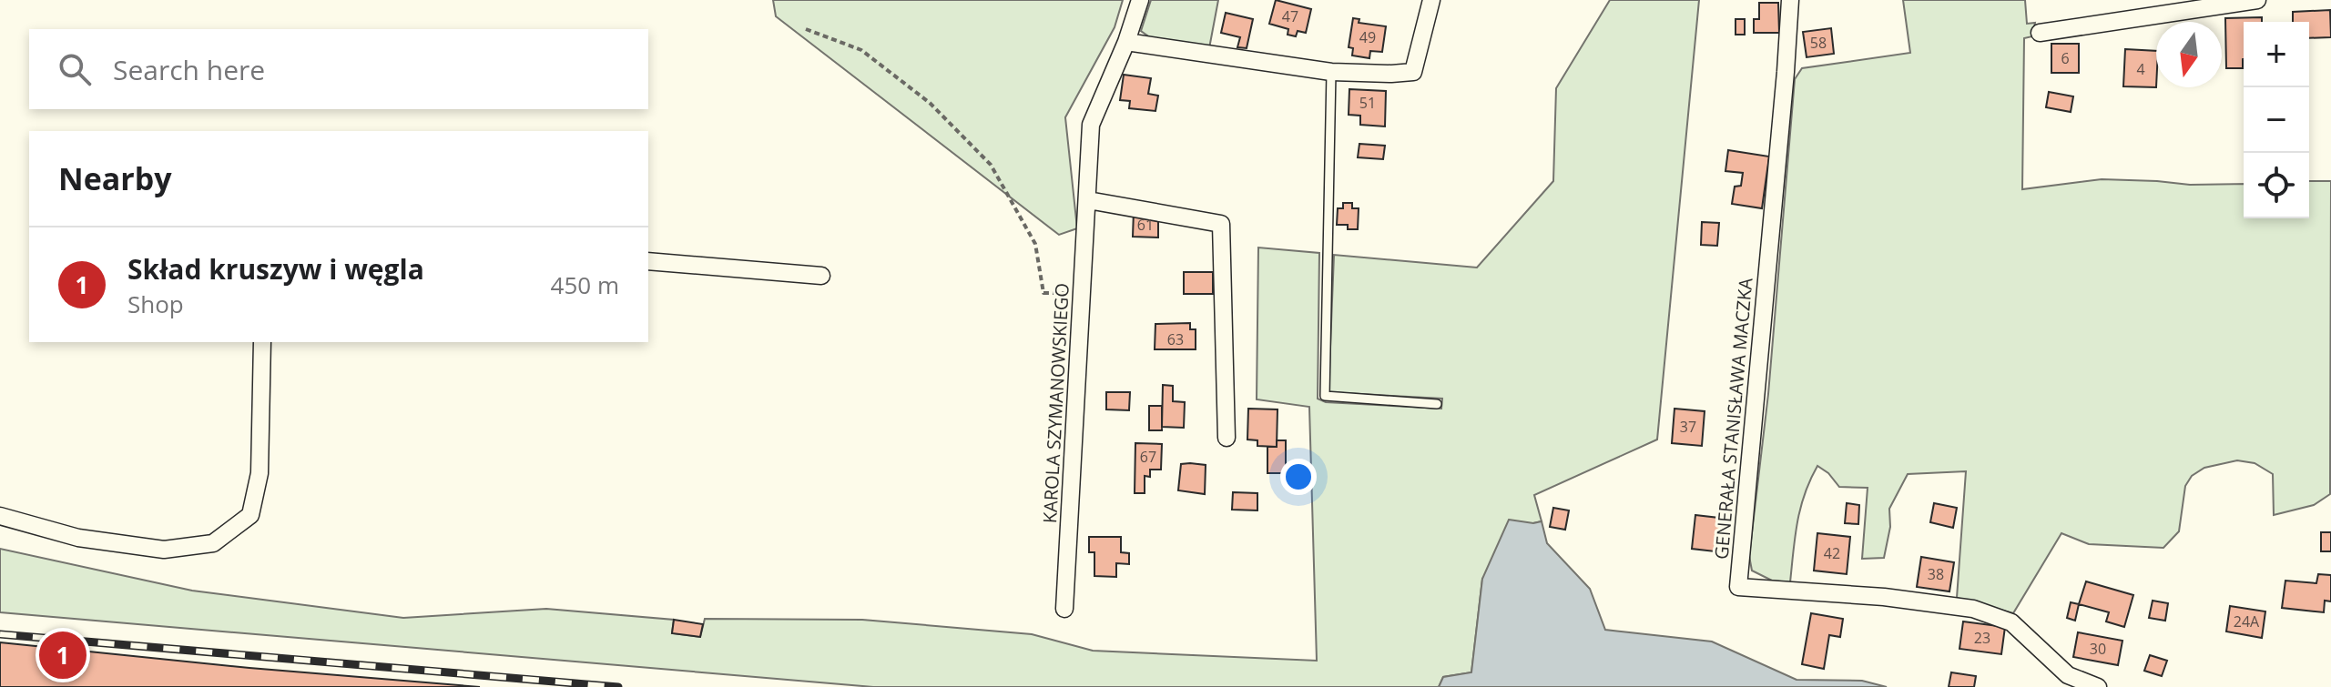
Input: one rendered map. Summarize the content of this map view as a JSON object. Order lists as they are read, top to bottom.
{
  "streets": {
    "street": ["KAROLA SZYMANOWSKIEGO", "GENERAŁA STANISŁAWA MACZKA"]
  },
  "house_numbers": [
    "47",
    "49",
    "58",
    "6",
    "4",
    "51",
    "61",
    "63",
    "37",
    "67",
    "42",
    "38",
    "24A",
    "23",
    "30"
  ],
  "north": "bottom",
  "page": {
    "map_buttons": ["+", "−"],
    "search": "Search here",
    "heading": "Nearby",
    "list": [
      {
        "mark": "1",
        "name": "Skład kruszyw i węgla",
        "note": "Shop",
        "value": "450 m"
      }
    ],
    "pins": "1"
  }
}
